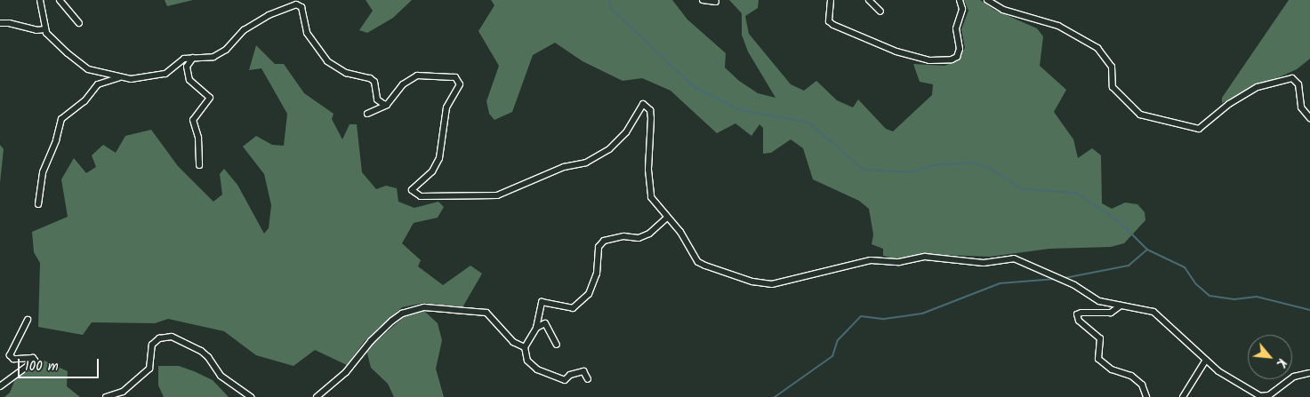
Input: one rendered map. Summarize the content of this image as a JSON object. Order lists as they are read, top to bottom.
{
  "scale_bar": "100 m",
  "north": "bottom right"
}
